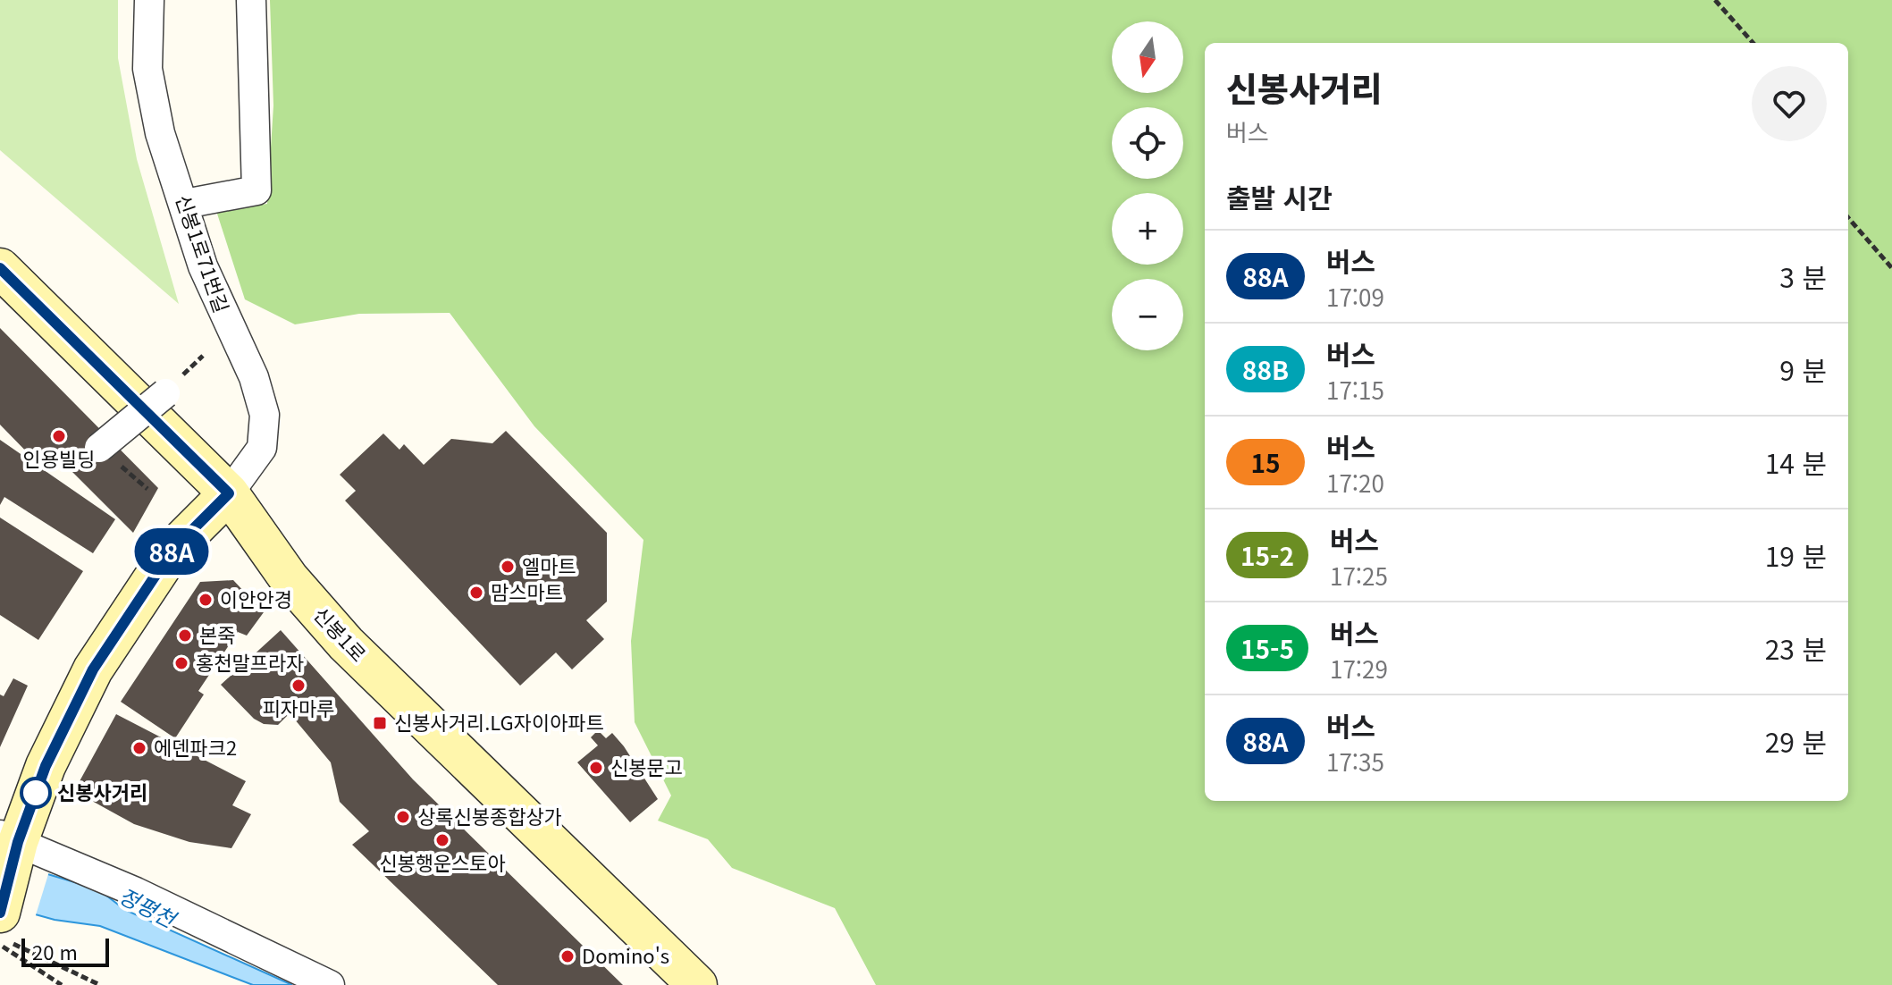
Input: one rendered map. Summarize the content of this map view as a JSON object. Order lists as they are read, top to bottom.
{
  "streets": {
    "street": ["신봉1로71번길", "신봉1로"]
  },
  "crossings": [
    ["신봉1로71번길", "신봉1로"]
  ],
  "water": ["정평천"],
  "places": {
    "other": [
      "인용빌딩",
      "엘마트",
      "맘스마트",
      "이안안경",
      "본죽",
      "홍천말프라자",
      "피자마루",
      "에덴파크2",
      "신봉문고",
      "신봉사거리",
      "상록신봉종합상가",
      "신봉행운스토아",
      "Domino's"
    ],
    "transit": ["신봉사거리.LG자이아파트"]
  },
  "lines": ["bus line 88A"],
  "scale_bar": "20 m",
  "north": "bottom",
  "page": {
    "on_map": "88A",
    "map_buttons": ["+", "−"],
    "heading": [
      ["신봉사거리", "버스"],
      "출발 시간"
    ],
    "list": [
      {
        "mark": "88A",
        "name": "버스",
        "note": "17:09",
        "value": "3 분"
      },
      {
        "mark": "88B",
        "name": "버스",
        "note": "17:15",
        "value": "9 분"
      },
      {
        "mark": "15",
        "name": "버스",
        "note": "17:20",
        "value": "14 분"
      },
      {
        "mark": "15-2",
        "name": "버스",
        "note": "17:25",
        "value": "19 분"
      },
      {
        "mark": "15-5",
        "name": "버스",
        "note": "17:29",
        "value": "23 분"
      },
      {
        "mark": "88A",
        "name": "버스",
        "note": "17:35",
        "value": "29 분"
      }
    ],
    "scale": "20 m"
  }
}
